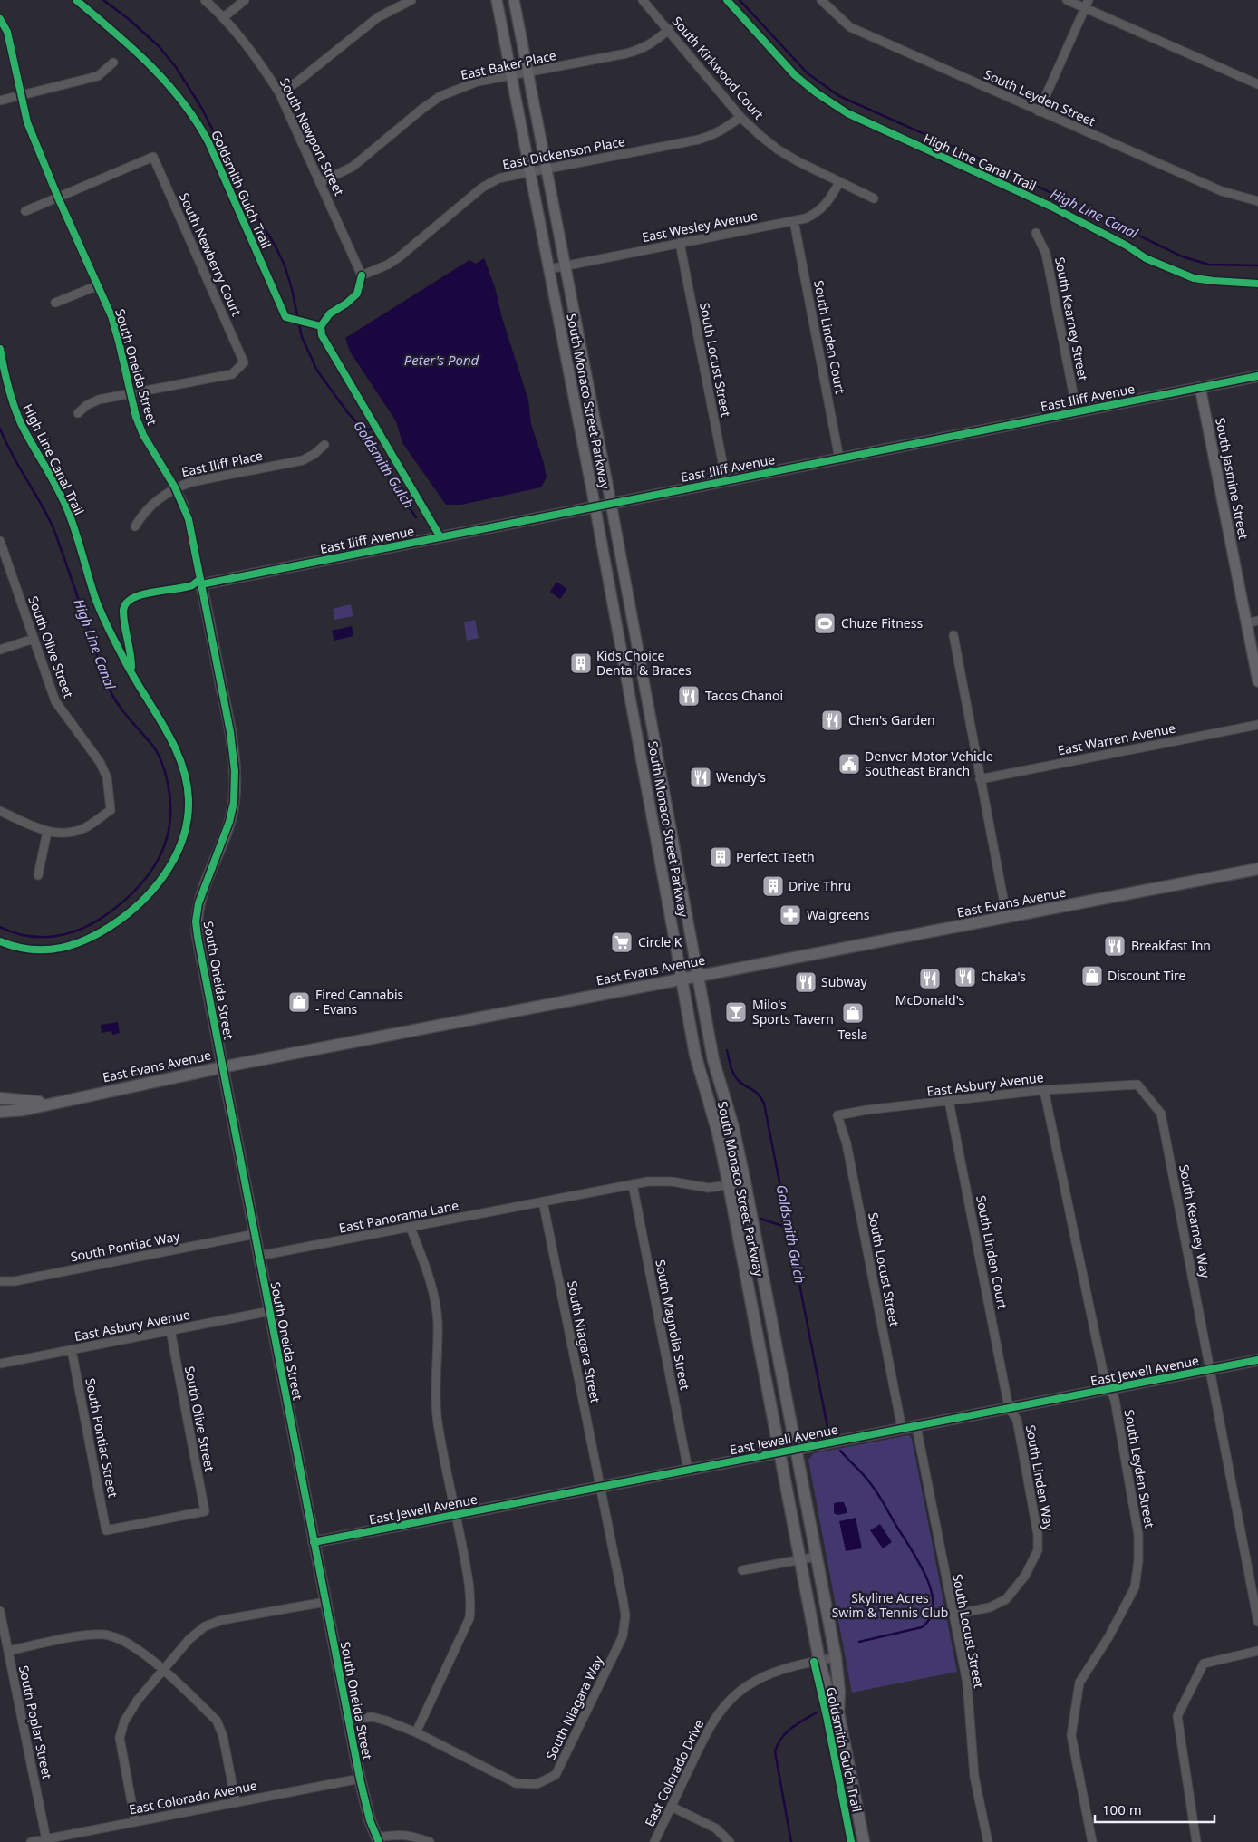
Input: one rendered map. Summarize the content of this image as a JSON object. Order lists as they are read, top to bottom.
{
  "streets": {
    "main road": ["South Monaco Street Parkway", "East Evans Avenue"],
    "street": [
      "East Baker Place",
      "South Kirkwood Court",
      "South Leyden Street",
      "South Newport Street",
      "East Dickenson Place",
      "East Wesley Avenue",
      "South Newberry Court",
      "South Kearney Street",
      "South Linden Court",
      "South Locust Street",
      "South Oneida Street",
      "East Iliff Avenue",
      "East Iliff Place",
      "South Jasmine Street",
      "South Olive Street",
      "East Warren Avenue",
      "East Asbury Avenue",
      "East Panorama Lane",
      "South Kearney Way",
      "South Pontiac Way",
      "South Magnolia Street",
      "South Niagara Street",
      "East Jewell Avenue",
      "South Pontiac Street",
      "South Linden Way",
      "South Niagara Way",
      "South Poplar Street",
      "East Colorado Drive",
      "East Colorado Avenue"
    ],
    "cycle path": ["High Line Canal Trail", "Goldsmith Gulch Trail"]
  },
  "crossings": [
    ["East Baker Place", "South Kirkwood Court"],
    ["East Baker Place", "South Newport Street"],
    ["East Baker Place", "South Monaco Street Parkway"],
    ["South Kirkwood Court", "East Dickenson Place"],
    ["South Kirkwood Court", "East Wesley Avenue"],
    ["South Leyden Street", "East Asbury Avenue"],
    ["South Leyden Street", "East Jewell Avenue"],
    ["South Newport Street", "East Dickenson Place"],
    ["East Dickenson Place", "South Monaco Street Parkway"],
    ["East Wesley Avenue", "South Linden Court"],
    ["East Wesley Avenue", "South Locust Street"],
    ["East Wesley Avenue", "South Monaco Street Parkway"],
    ["South Newberry Court", "South Oneida Street"],
    ["South Kearney Street", "East Iliff Avenue"],
    ["South Linden Court", "East Iliff Avenue"],
    ["South Linden Court", "East Asbury Avenue"],
    ["South Linden Court", "East Jewell Avenue"],
    ["South Linden Court", "South Linden Way"],
    ["South Locust Street", "East Iliff Avenue"],
    ["South Locust Street", "East Asbury Avenue"],
    ["South Locust Street", "East Jewell Avenue"],
    ["South Locust Street", "South Linden Way"],
    ["South Oneida Street", "East Iliff Avenue"],
    ["South Oneida Street", "East Iliff Place"],
    ["South Oneida Street", "East Evans Avenue"],
    ["South Oneida Street", "East Asbury Avenue"],
    ["South Oneida Street", "East Panorama Lane"],
    ["South Oneida Street", "South Pontiac Way"],
    ["South Oneida Street", "East Jewell Avenue"],
    ["South Oneida Street", "South Niagara Way"],
    ["South Oneida Street", "East Colorado Avenue"],
    ["East Iliff Avenue", "South Monaco Street Parkway"],
    ["East Iliff Avenue", "South Jasmine Street"],
    ["South Monaco Street Parkway", "East Evans Avenue"],
    ["South Monaco Street Parkway", "East Jewell Avenue"],
    ["South Monaco Street Parkway", "East Colorado Drive"],
    ["South Olive Street", "East Asbury Avenue"],
    ["South Olive Street", "South Pontiac Street"],
    ["East Asbury Avenue", "South Kearney Way"],
    ["East Asbury Avenue", "South Pontiac Street"],
    ["East Panorama Lane", "South Niagara Street"],
    ["South Kearney Way", "East Jewell Avenue"],
    ["South Magnolia Street", "East Jewell Avenue"],
    ["South Niagara Street", "East Jewell Avenue"],
    ["South Niagara Street", "South Niagara Way"],
    ["East Jewell Avenue", "South Linden Way"],
    ["East Jewell Avenue", "South Niagara Way"],
    ["South Poplar Street", "East Colorado Avenue"]
  ],
  "water": ["High Line Canal", "Peter's Pond", "Goldsmith Gulch"],
  "parks": ["Skyline Acres Swim & Tennis Club"],
  "places": {
    "sports": ["Chuze Fitness"],
    "building": ["Kids Choice Dental & Braces", "Perfect Teeth", "Drive Thru"],
    "restaurant": [
      "Tacos Chanoi",
      "Chen's Garden",
      "Wendy's",
      "Breakfast Inn",
      "Chaka's",
      "McDonald's",
      "Subway"
    ],
    "public building": ["Denver Motor Vehicle Southeast Branch"],
    "pharmacy": ["Walgreens"],
    "supermarket": ["Circle K"],
    "shop": ["Discount Tire", "Fired Cannabis - Evans", "Tesla"],
    "bar": ["Milo's Sports Tavern"]
  },
  "scale_bar": "100 m"
}
